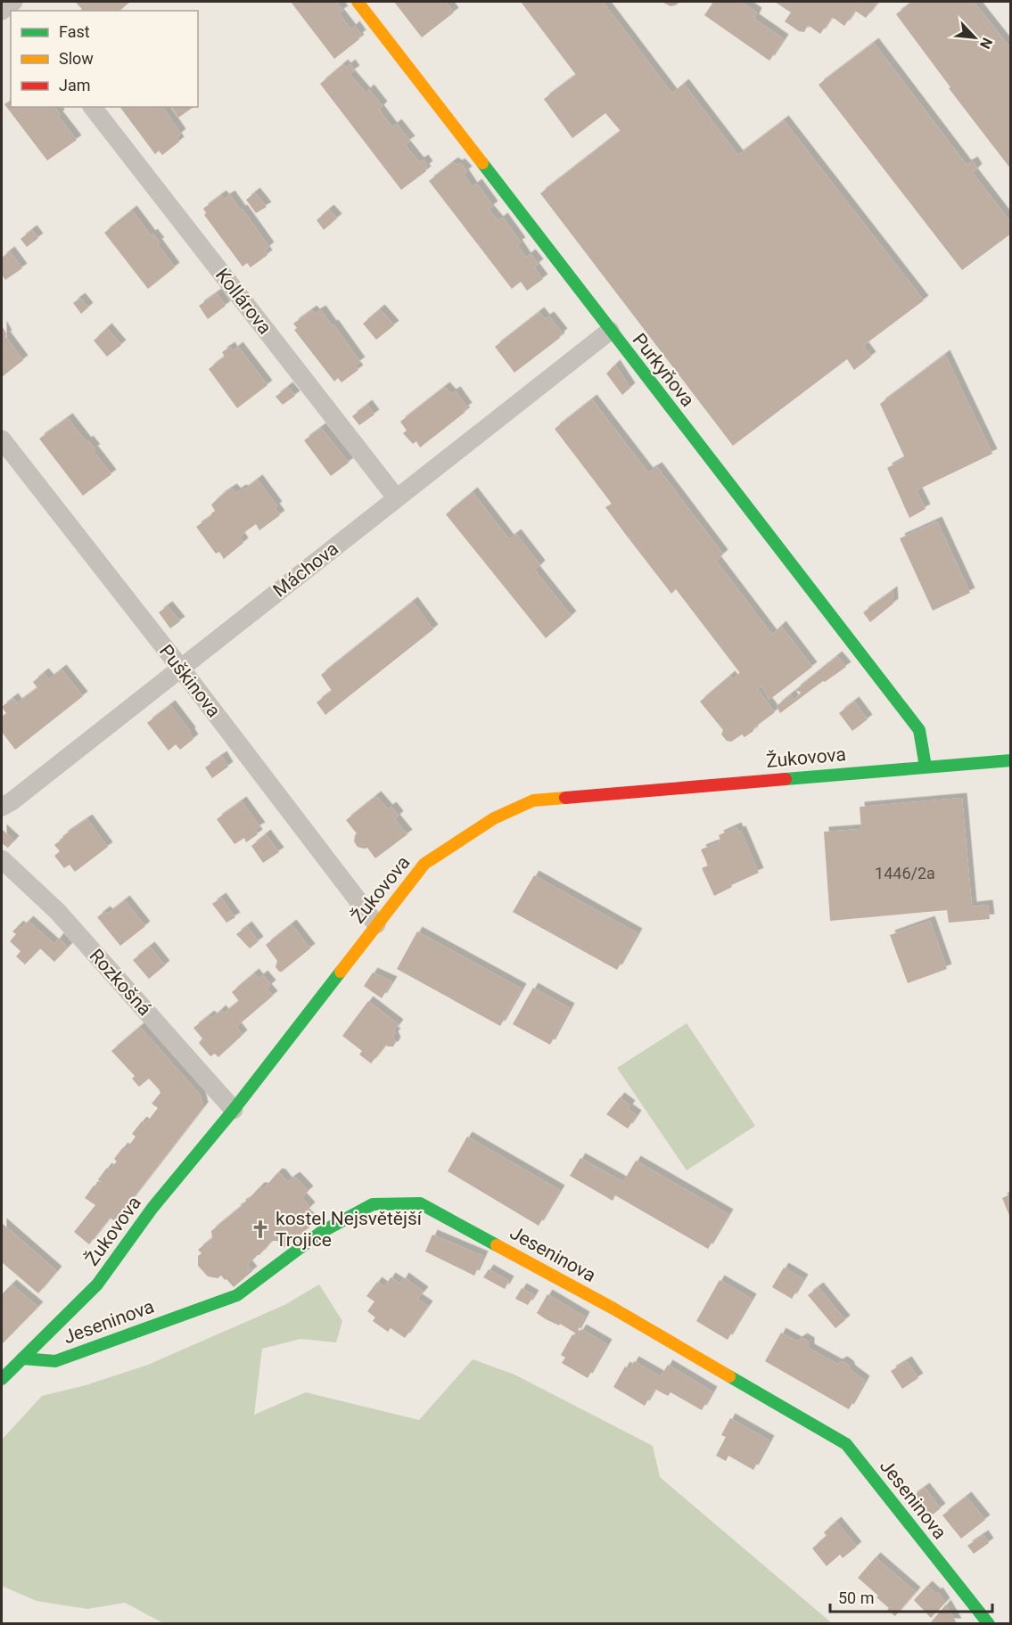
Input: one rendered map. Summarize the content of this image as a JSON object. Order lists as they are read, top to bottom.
{
  "streets": {
    "street": [
      "Kollárova",
      "Purkyňova",
      "Máchova",
      "Puškinova",
      "Žukovova",
      "Rozkošná",
      "Jeseninova"
    ]
  },
  "crossings": [
    ["Kollárova", "Máchova"],
    ["Purkyňova", "Máchova"],
    ["Purkyňova", "Žukovova"],
    ["Máchova", "Puškinova"],
    ["Puškinova", "Žukovova"],
    ["Žukovova", "Rozkošná"],
    ["Žukovova", "Jeseninova"]
  ],
  "places": {
    "church": ["kostel Nejsvětější Trojice"]
  },
  "house_numbers": ["1446/2a"],
  "legend": ["Fast", "Slow", "Jam"],
  "scale_bar": "50 m",
  "north": "bottom right"
}
